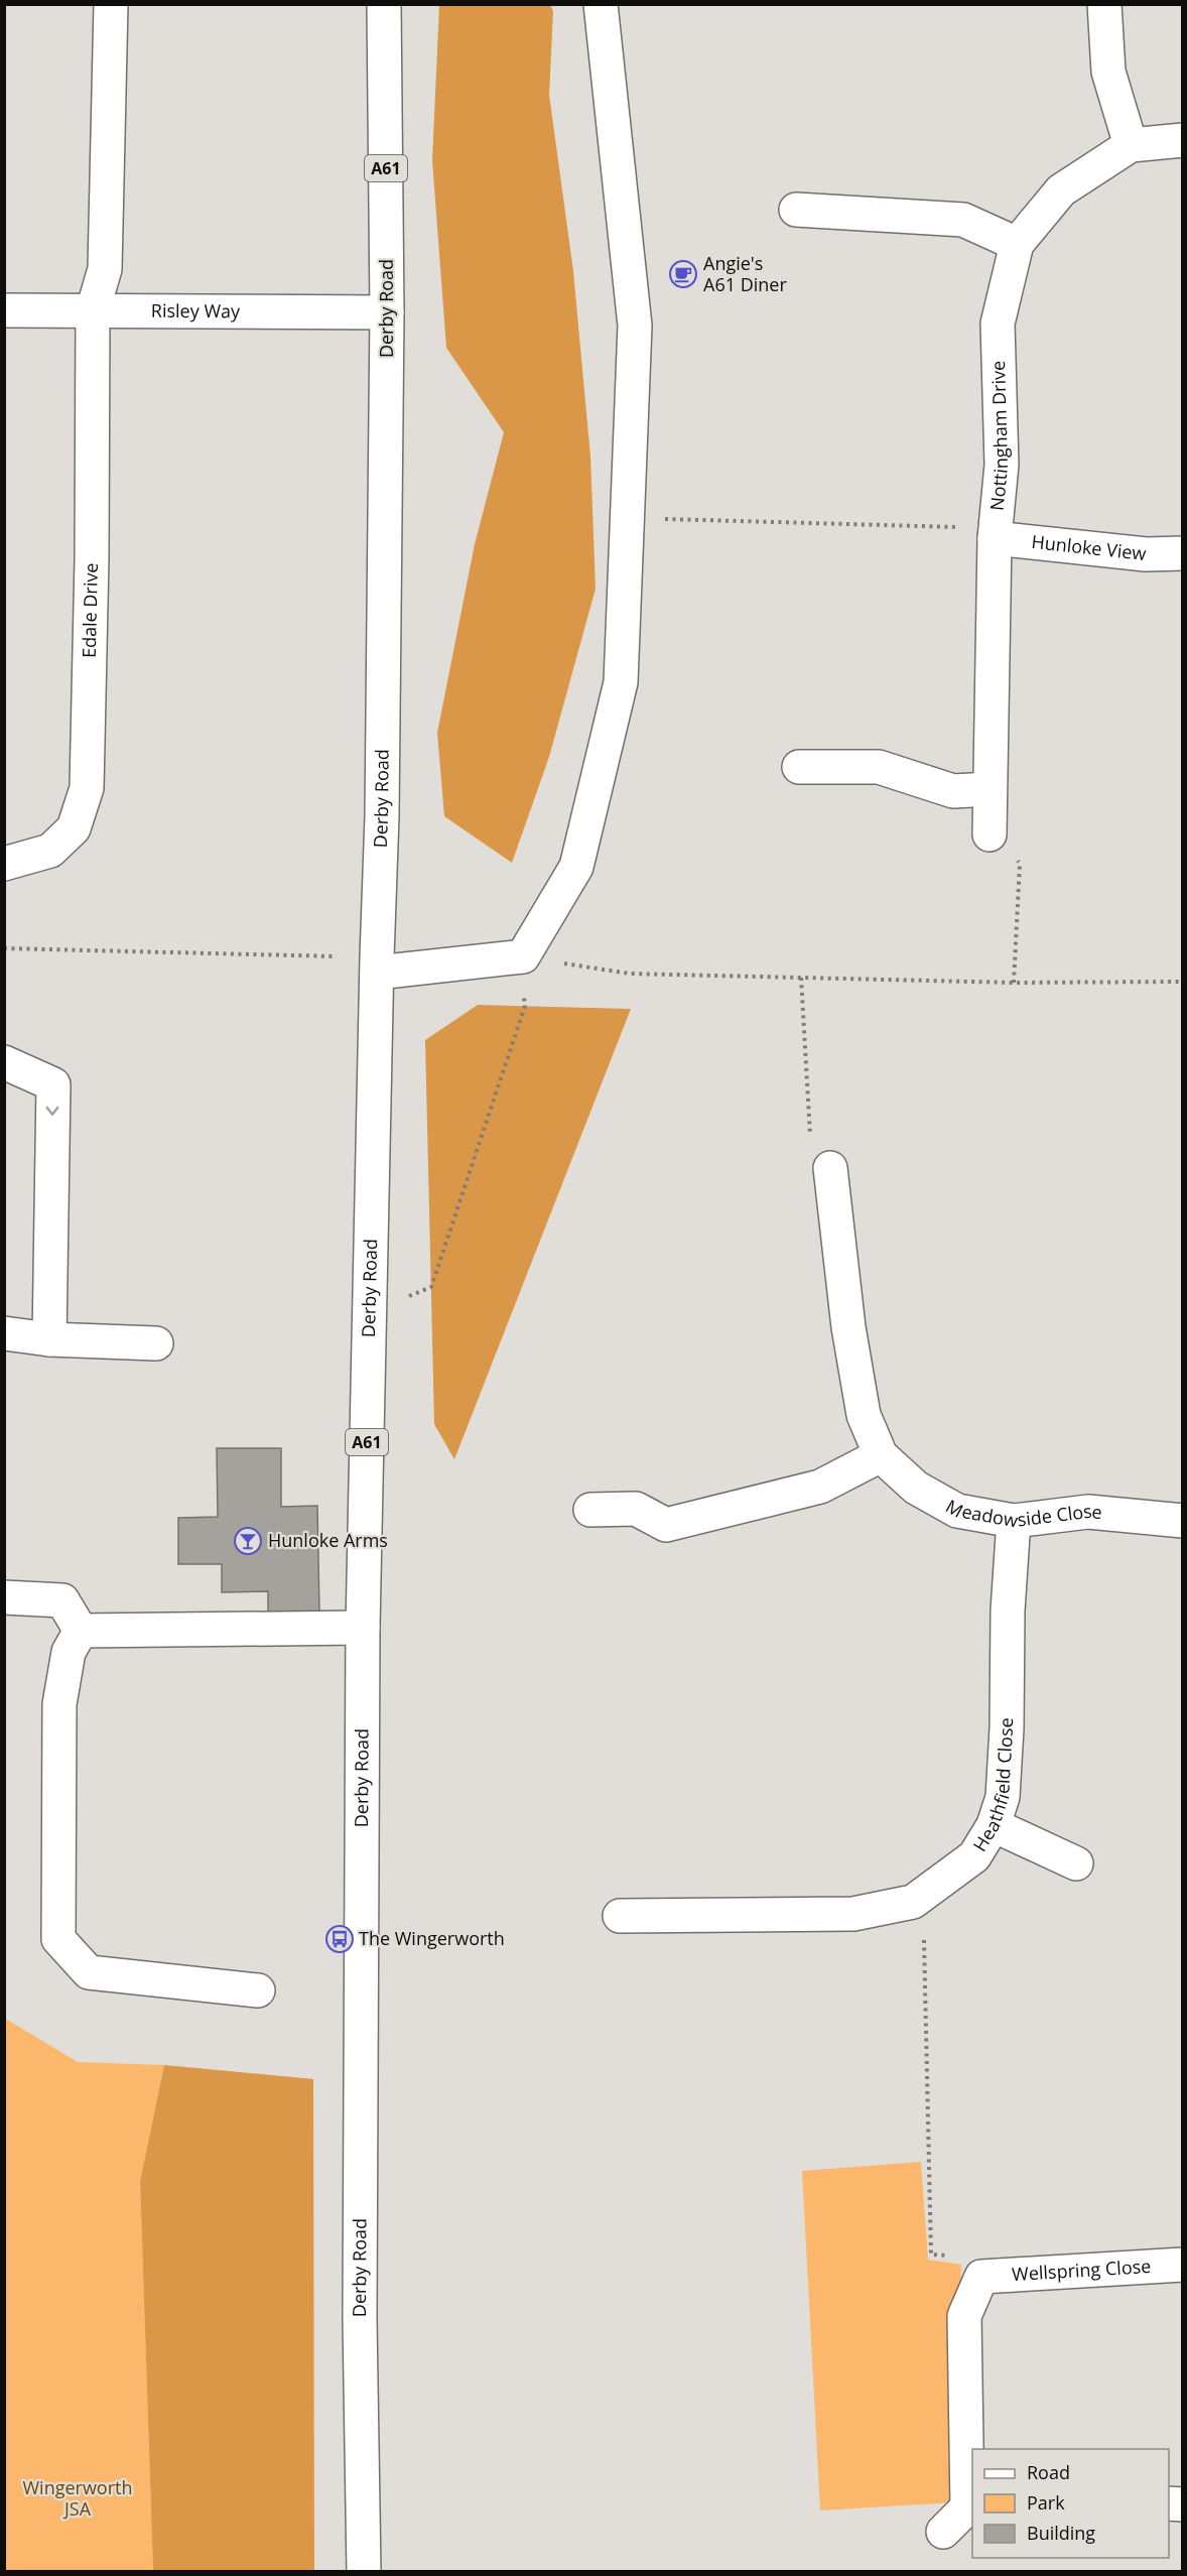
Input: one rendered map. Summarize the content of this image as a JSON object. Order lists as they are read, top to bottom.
{
  "streets": {
    "main road": [
      "A61",
      "Derby Road",
      "Risley Way",
      "Nottingham Drive",
      "Hunloke View",
      "Edale Drive",
      "Meadowside Close",
      "Heathfield Close",
      "Wellspring Close"
    ]
  },
  "crossings": [
    ["Derby Road", "Risley Way"],
    ["Risley Way", "Edale Drive"],
    ["Nottingham Drive", "Hunloke View"],
    ["Meadowside Close", "Heathfield Close"]
  ],
  "parks": ["Wingerworth JSA"],
  "places": {
    "cafe": ["Angie's A61 Diner"],
    "bar": ["Hunloke Arms"],
    "bus stop": ["The Wingerworth"]
  },
  "legend": ["Road", "Park", "Building"]
}
